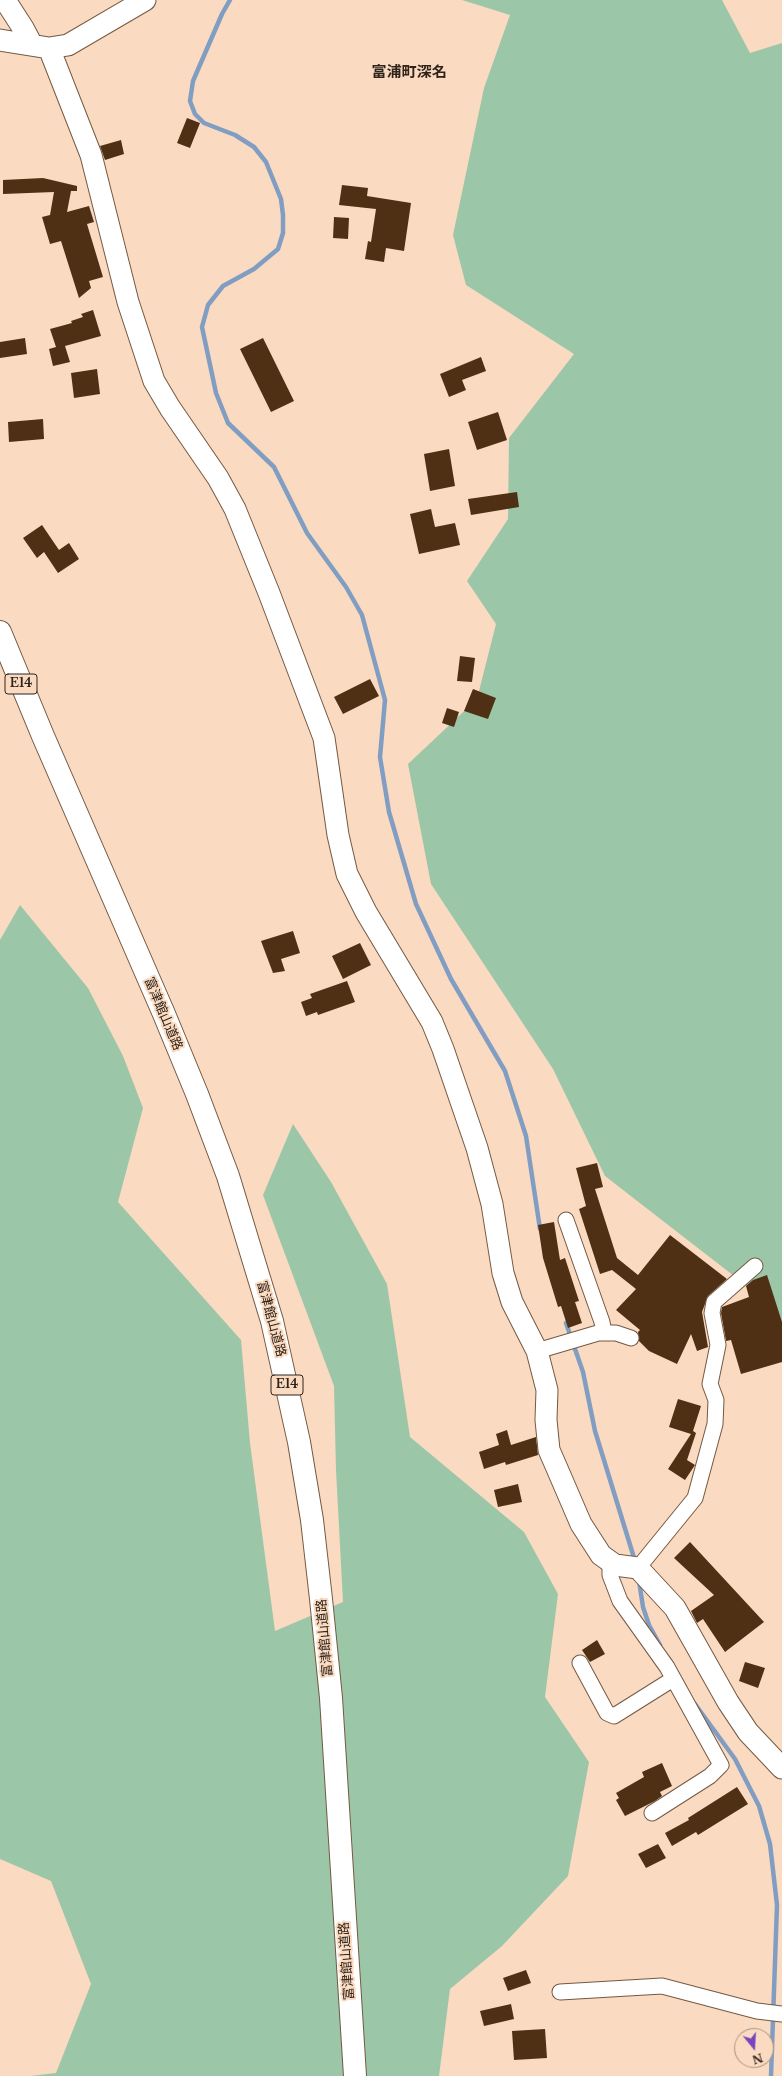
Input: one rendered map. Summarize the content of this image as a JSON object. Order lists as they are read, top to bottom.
{
  "streets": {
    "highway": ["E14", "富津館山道路"]
  },
  "districts": ["富浦町深名"],
  "north": "bottom"
}
